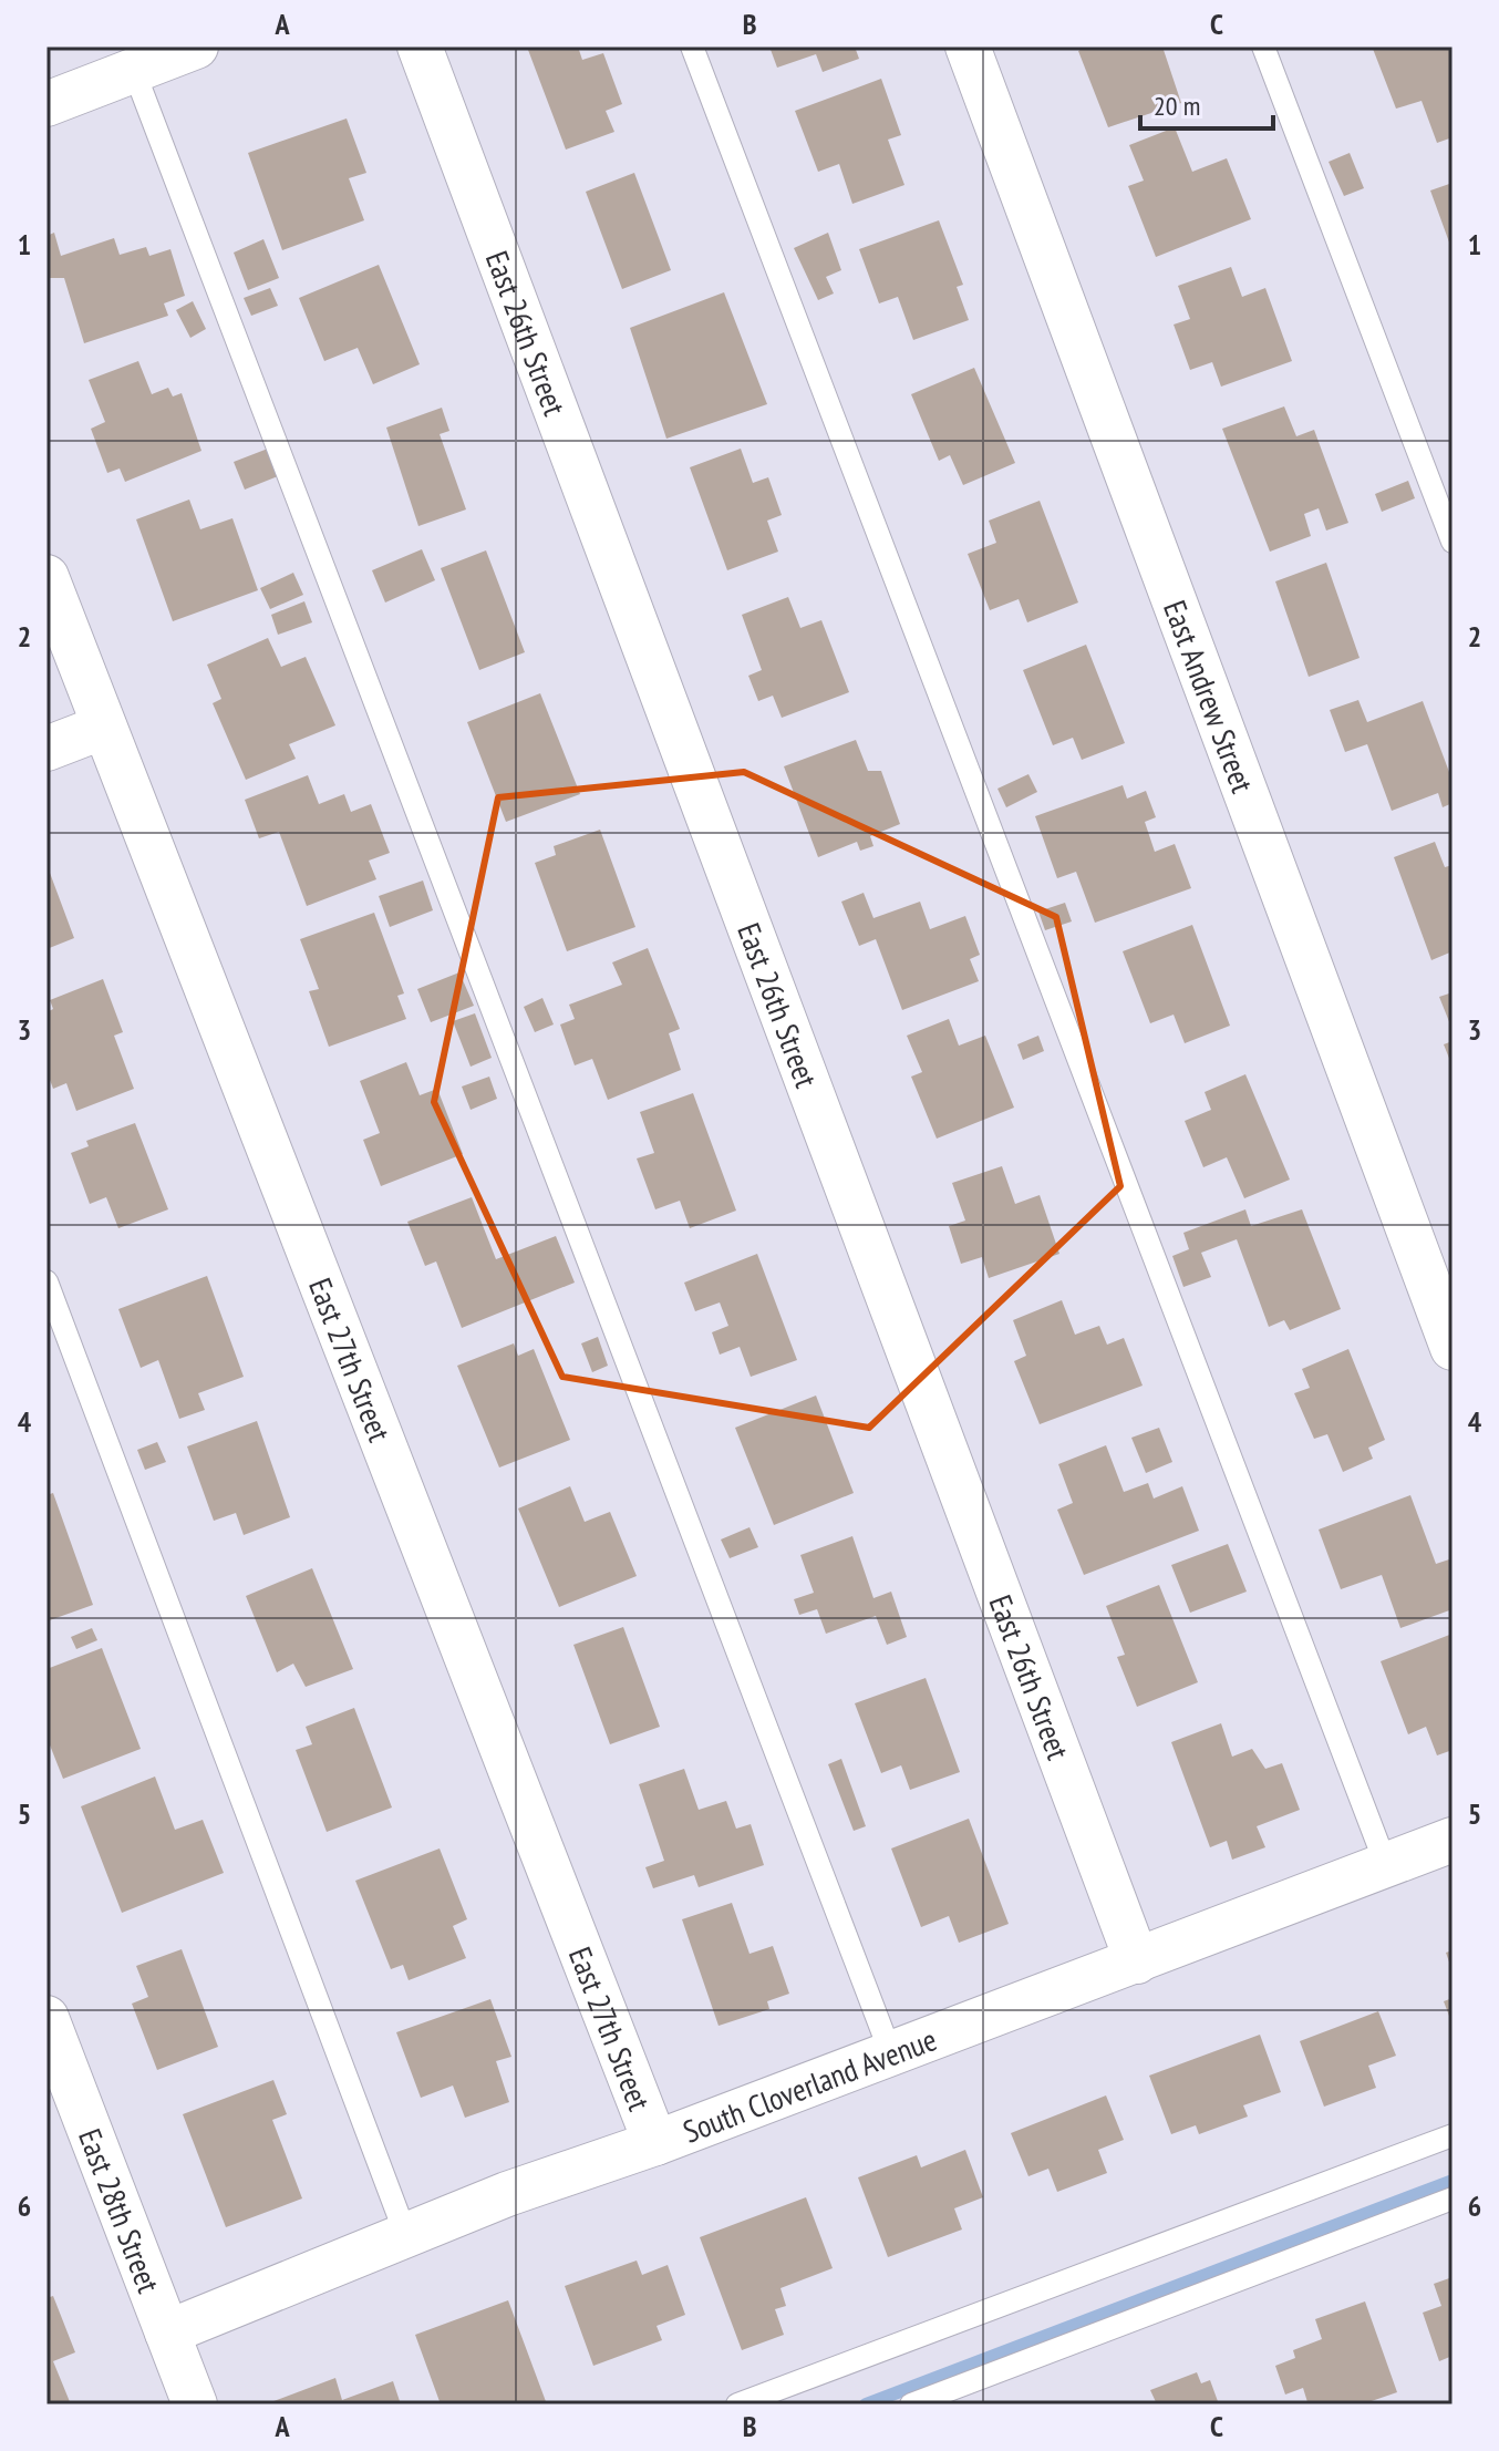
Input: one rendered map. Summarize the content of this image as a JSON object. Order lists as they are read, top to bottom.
{
  "streets": {
    "street": [
      "East 26th Street",
      "East Andrew Street",
      "East 27th Street",
      "South Cloverland Avenue",
      "East 28th Street"
    ]
  },
  "crossings": [
    ["East 26th Street", "South Cloverland Avenue"],
    ["East 27th Street", "South Cloverland Avenue"],
    ["South Cloverland Avenue", "East 28th Street"]
  ],
  "scale_bar": "20 m",
  "grid": {
    "columns": ["A", "B", "C"],
    "rows": [
      "1",
      "2",
      "3",
      "4",
      "5",
      "6"
    ]
  }
}
